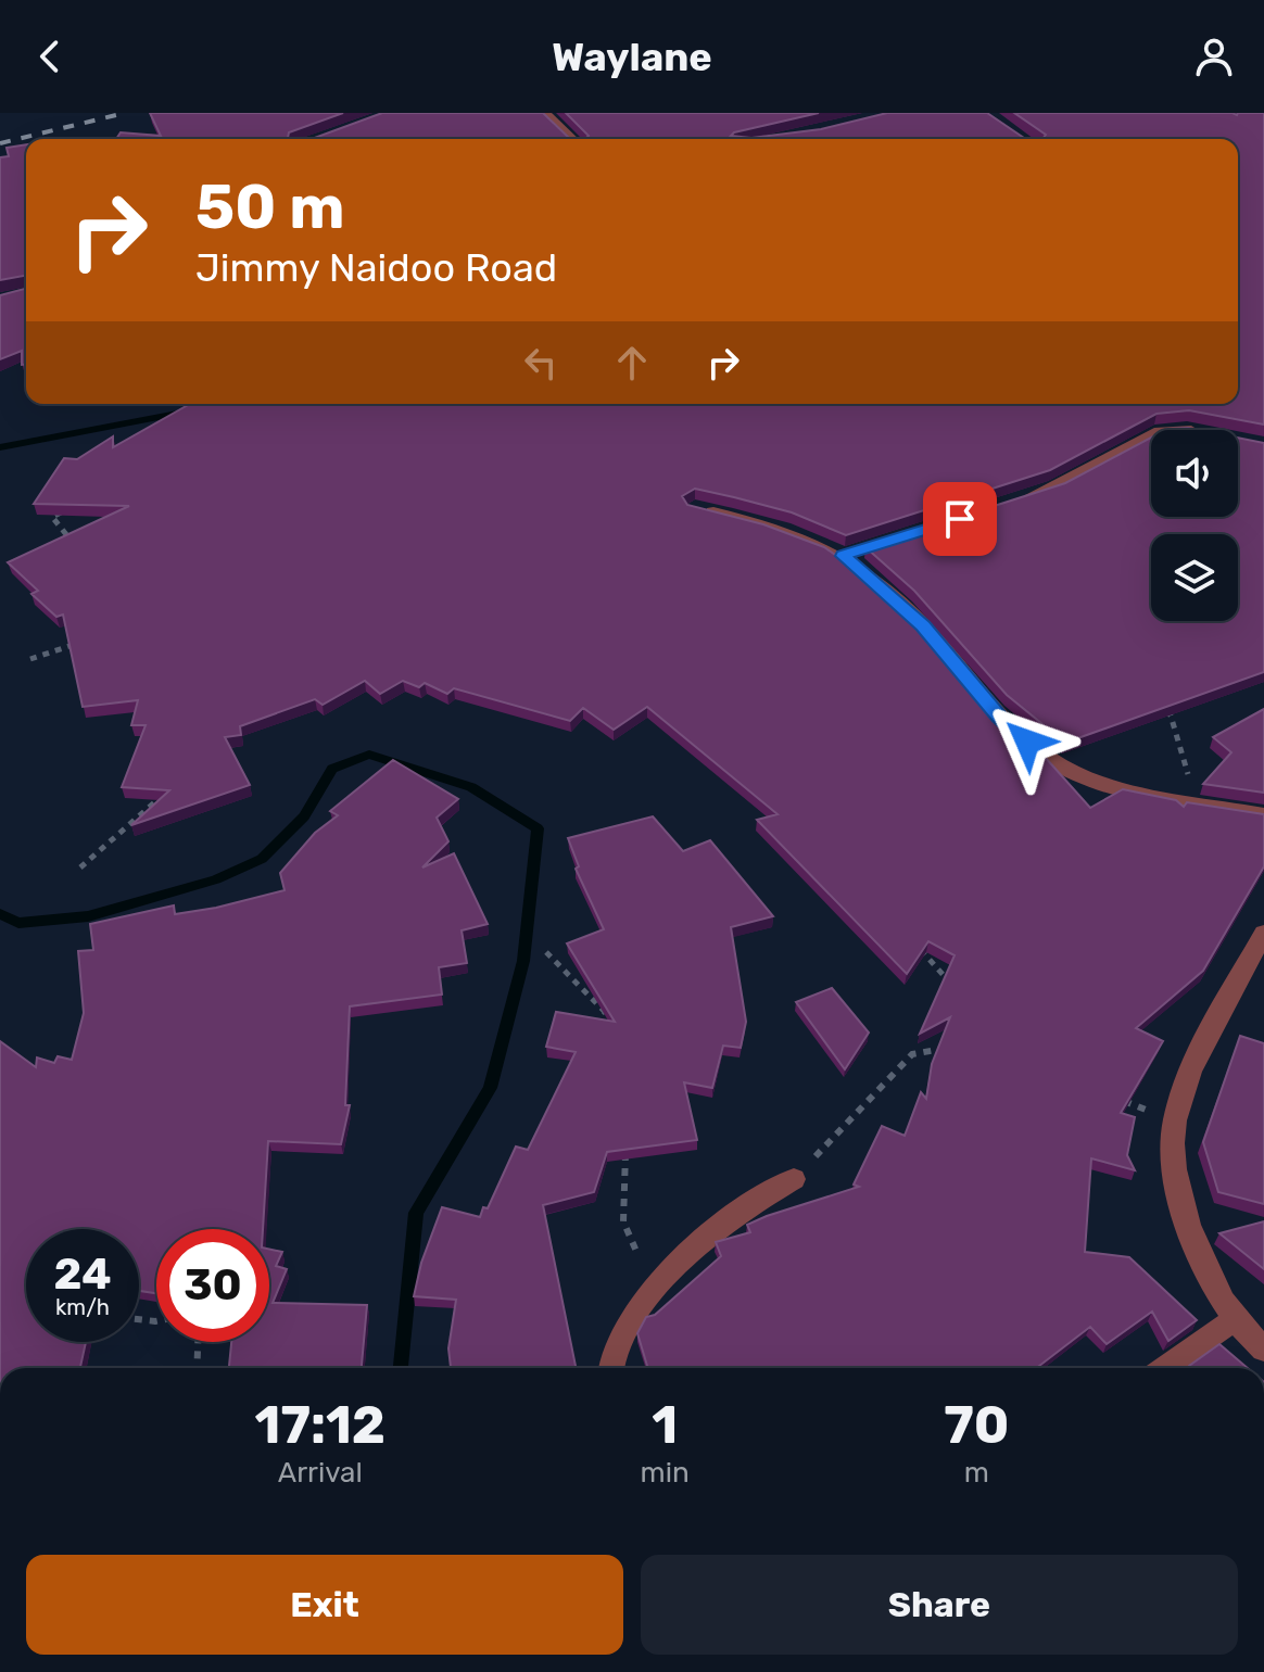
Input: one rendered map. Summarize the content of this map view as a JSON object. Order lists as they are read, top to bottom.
{
  "page": {
    "header": "Waylane",
    "turn": ["50 m", "Jimmy Naidoo Road"],
    "speed": "24 km/h",
    "limit": "30",
    "eta": [
      "17:12",
      "Arrival",
      "1",
      "min",
      "70",
      "m"
    ],
    "buttons": ["Exit", "Share"]
  }
}
